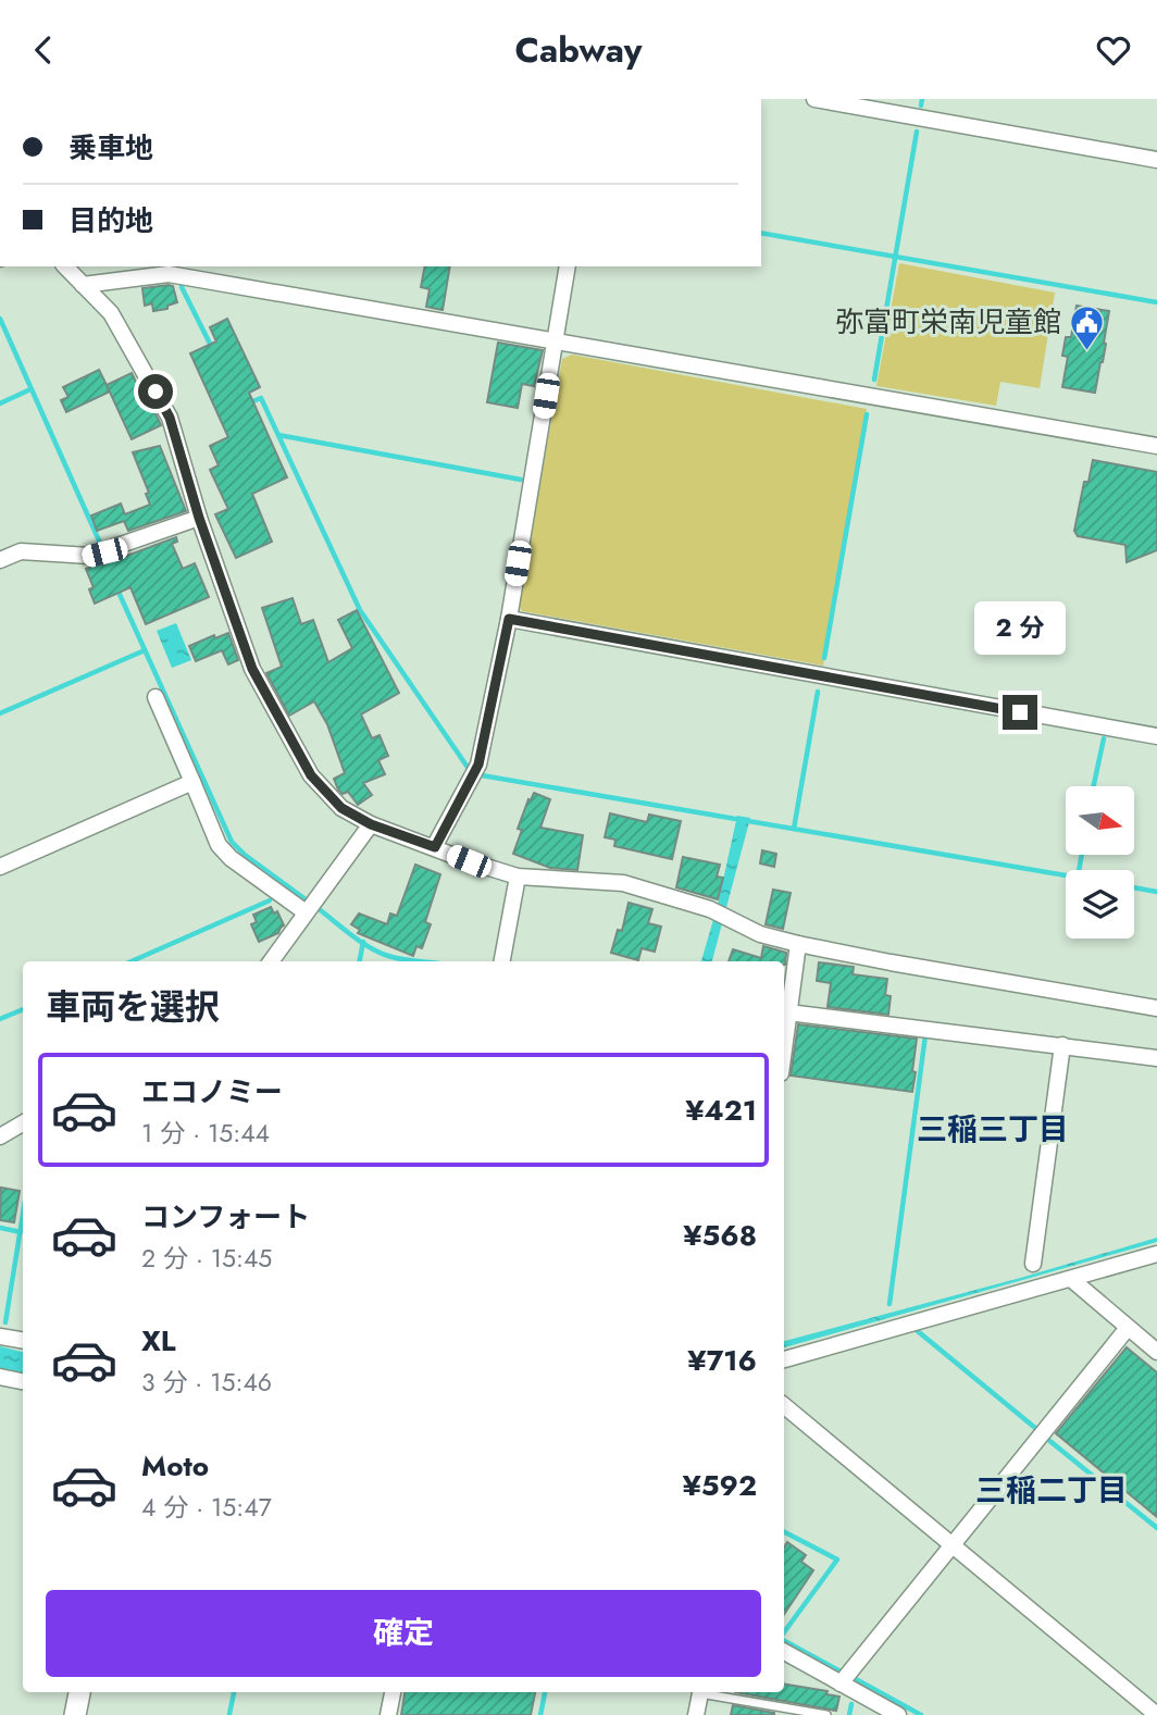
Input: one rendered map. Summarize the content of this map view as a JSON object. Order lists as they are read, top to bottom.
{
  "districts": ["三稲三丁目", "三稲二丁目"],
  "places": {
    "public building": ["弥富町栄南児童館"]
  },
  "north": "right",
  "page": {
    "header": "Cabway",
    "banner": ["乗車地", "目的地"],
    "bubble": "2 分",
    "heading": "車両を選択",
    "list": [
      {
        "name": "エコノミー",
        "note": "1 分 · 15:44",
        "value": "¥421"
      },
      {
        "name": "コンフォート",
        "note": "2 分 · 15:45",
        "value": "¥568"
      },
      {
        "name": "XL",
        "note": "3 分 · 15:46",
        "value": "¥716"
      },
      {
        "name": "Moto",
        "note": "4 分 · 15:47",
        "value": "¥592"
      }
    ],
    "buttons": "確定"
  }
}
